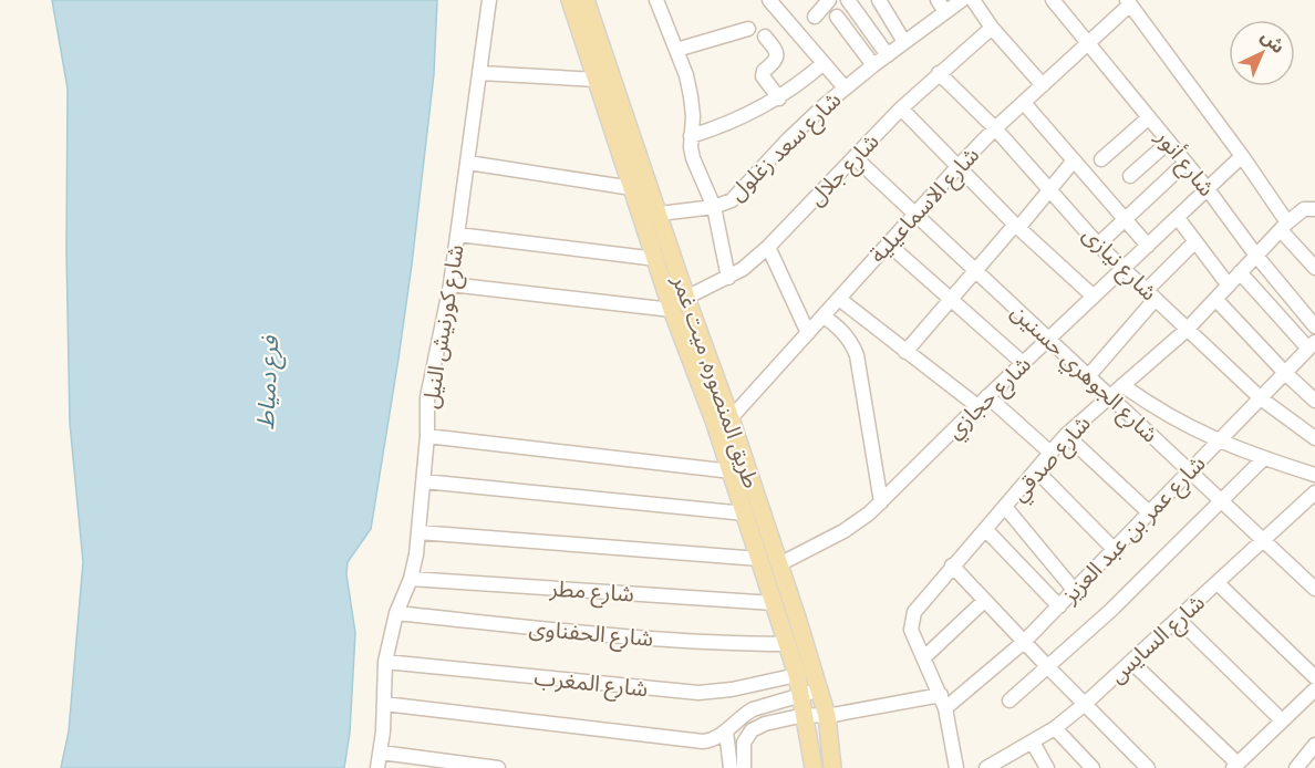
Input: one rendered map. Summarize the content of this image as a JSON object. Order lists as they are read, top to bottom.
{
  "streets": {
    "main road": ["طريق المنصوره, ميت غمر"],
    "street": [
      "شارع سعد زغلول",
      "شارع أنور",
      "شارع جلال",
      "شارع الاسماعيلية",
      "شارع نيازى",
      "شارع كورنيش النيل",
      "شارع الجوهري حسنين",
      "شارع حجازي",
      "شارع صدقي",
      "شارع عمر بن عبد العزيز",
      "شارع مطر",
      "شارع الحفناوى",
      "شارع السايس",
      "شارع المغرب"
    ]
  },
  "crossings": [
    ["شارع سعد زغلول", "طريق المنصوره, ميت غمر"],
    ["شارع أنور", "شارع الاسماعيلية"],
    ["شارع أنور", "شارع حجازي"],
    ["شارع أنور", "شارع صدقي"],
    ["شارع جلال", "شارع نيازى"],
    ["شارع جلال", "شارع الجوهري حسنين"],
    ["شارع جلال", "طريق المنصوره, ميت غمر"],
    ["شارع الاسماعيلية", "شارع نيازى"],
    ["شارع الاسماعيلية", "شارع الجوهري حسنين"],
    ["شارع الاسماعيلية", "طريق المنصوره, ميت غمر"],
    ["شارع نيازى", "شارع حجازي"],
    ["شارع نيازى", "شارع صدقي"],
    ["شارع نيازى", "شارع عمر بن عبد العزيز"],
    ["شارع كورنيش النيل", "شارع مطر"],
    ["شارع كورنيش النيل", "شارع الحفناوى"],
    ["شارع كورنيش النيل", "شارع المغرب"],
    ["شارع الجوهري حسنين", "شارع حجازي"],
    ["شارع الجوهري حسنين", "شارع صدقي"],
    ["شارع الجوهري حسنين", "شارع عمر بن عبد العزيز"],
    ["شارع الجوهري حسنين", "شارع السايس"],
    ["طريق المنصوره, ميت غمر", "شارع حجازي"],
    ["طريق المنصوره, ميت غمر", "شارع مطر"],
    ["طريق المنصوره, ميت غمر", "شارع الحفناوى"],
    ["طريق المنصوره, ميت غمر", "شارع المغرب"]
  ],
  "water": ["فرع دمياط"],
  "north": "top right"
}
